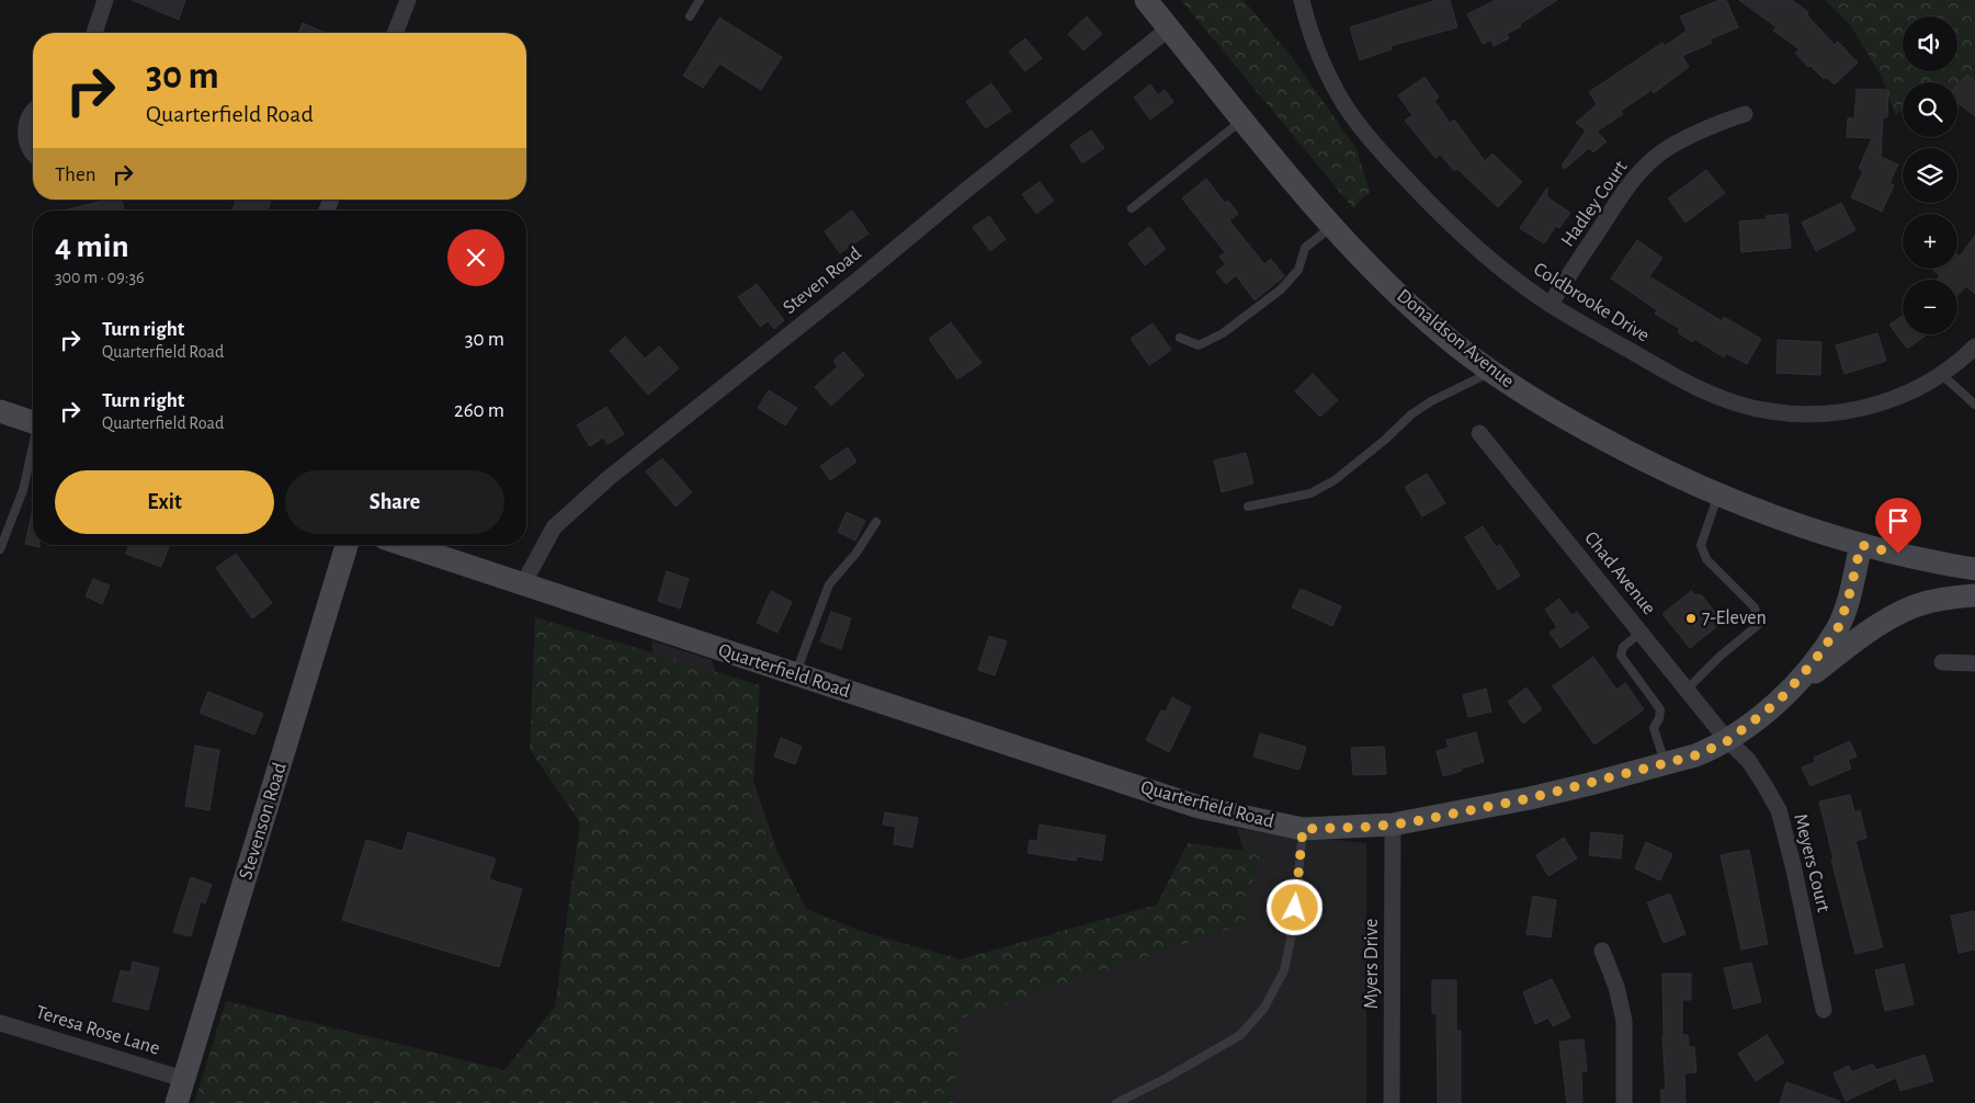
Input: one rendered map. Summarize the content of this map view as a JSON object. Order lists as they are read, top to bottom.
{
  "streets": {
    "street": [
      "Hadley Court",
      "Steven Road",
      "Coldbrooke Drive",
      "Donaldson Avenue",
      "Chad Avenue",
      "Quarterfield Road",
      "Stevenson Road",
      "Meyers Court",
      "Myers Drive",
      "Teresa Rose Lane"
    ]
  },
  "crossings": [
    ["Hadley Court", "Coldbrooke Drive"],
    ["Steven Road", "Donaldson Avenue"],
    ["Steven Road", "Quarterfield Road"],
    ["Donaldson Avenue", "Quarterfield Road"],
    ["Chad Avenue", "Quarterfield Road"],
    ["Chad Avenue", "Meyers Court"],
    ["Quarterfield Road", "Meyers Court"],
    ["Quarterfield Road", "Myers Drive"],
    ["Stevenson Road", "Teresa Rose Lane"]
  ],
  "places": ["7-Eleven"],
  "page": {
    "map_buttons": ["+", "−"],
    "turn": ["30 m", "Quarterfield Road"],
    "then": "Then",
    "heading": ["4 min", "300 m · 09:36"],
    "list": [
      {
        "name": "Turn right",
        "note": "Quarterfield Road",
        "value": "30 m"
      },
      {
        "name": "Turn right",
        "note": "Quarterfield Road",
        "value": "260 m"
      }
    ],
    "buttons": ["Exit", "Share"]
  }
}
